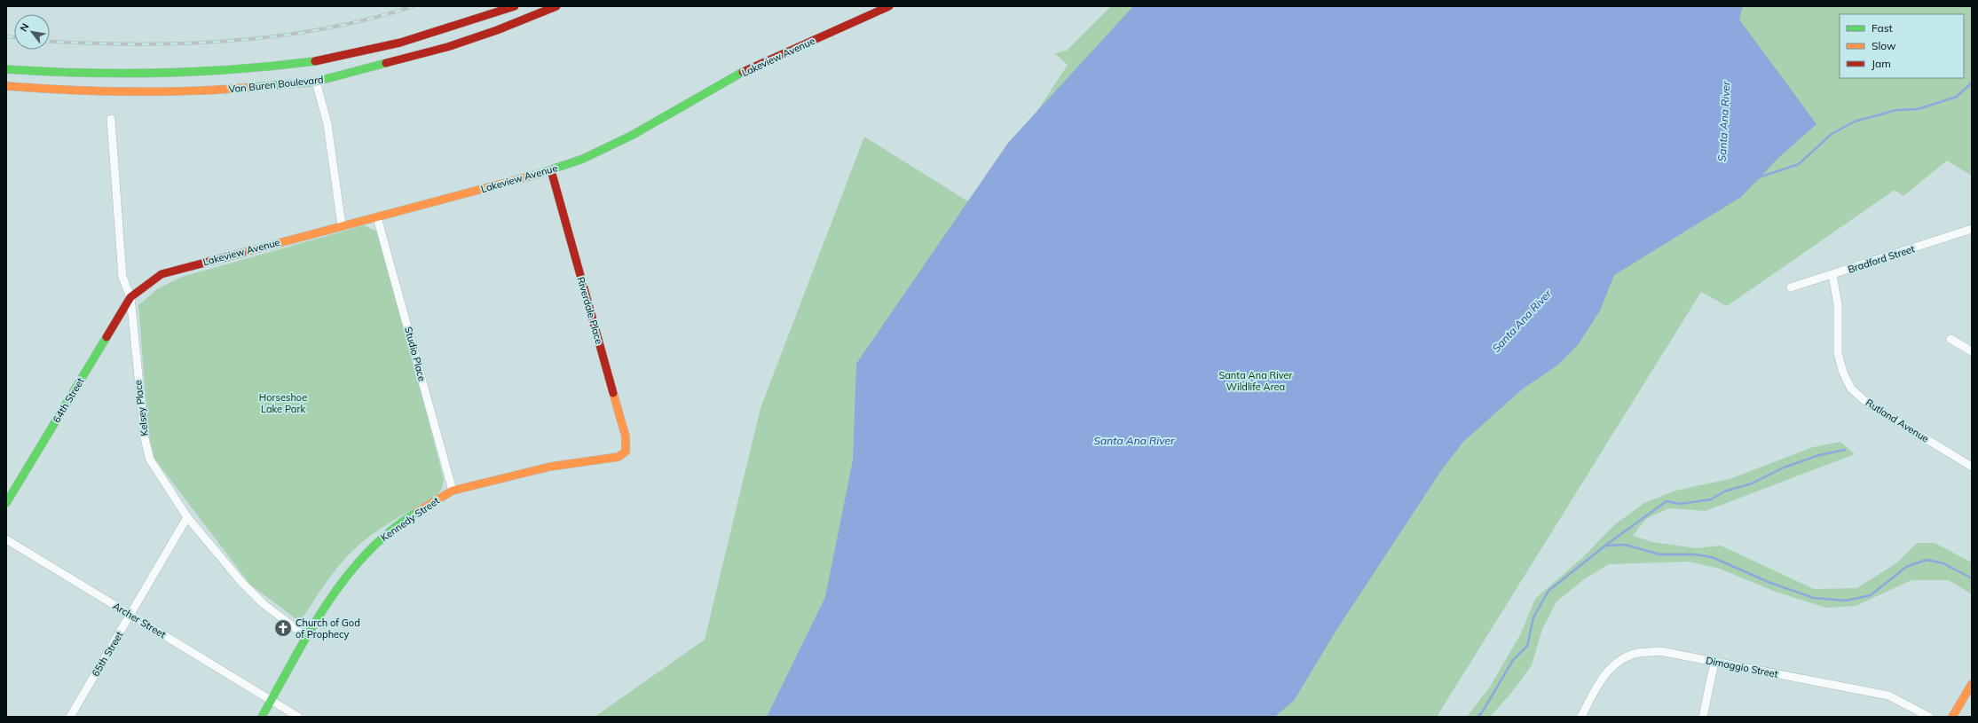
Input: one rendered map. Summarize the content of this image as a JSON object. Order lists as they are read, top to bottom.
{
  "streets": {
    "street": [
      "Lakeview Avenue",
      "Van Buren Boulevard",
      "Bradford Street",
      "Riverdale Place",
      "Studio Place",
      "64th Street",
      "Kelsey Place",
      "Rutland Avenue",
      "Kennedy Street",
      "Archer Street",
      "65th Street",
      "Dimaggio Street"
    ]
  },
  "crossings": [
    ["Lakeview Avenue", "Riverdale Place"],
    ["Lakeview Avenue", "Studio Place"],
    ["Lakeview Avenue", "64th Street"],
    ["Lakeview Avenue", "Kelsey Place"],
    ["Bradford Street", "Rutland Avenue"],
    ["Riverdale Place", "Kennedy Street"],
    ["Studio Place", "Kennedy Street"],
    ["64th Street", "Kelsey Place"],
    ["Kelsey Place", "Kennedy Street"],
    ["Kelsey Place", "65th Street"],
    ["Kennedy Street", "Archer Street"],
    ["Archer Street", "65th Street"]
  ],
  "water": ["Santa Ana River"],
  "parks": ["Santa Ana River Wildlife Area", "Horseshoe Lake Park"],
  "places": {
    "church": ["Church of God of Prophecy"]
  },
  "legend": ["Fast", "Slow", "Jam"],
  "north": "top left"
}
